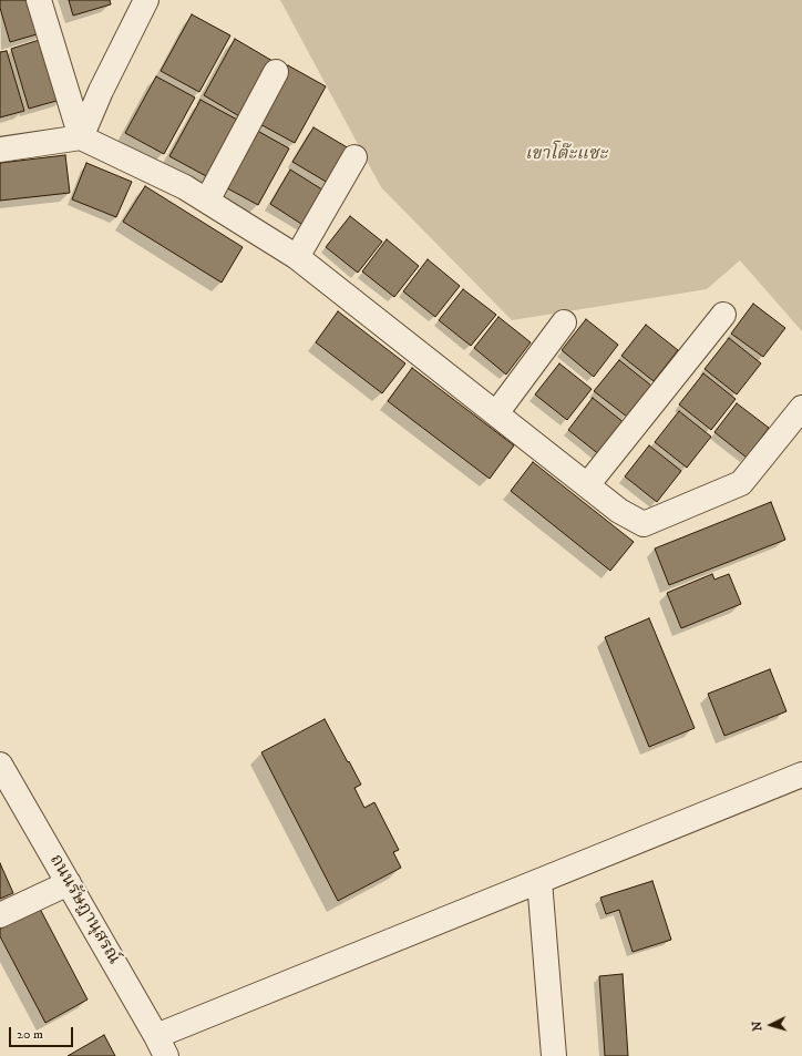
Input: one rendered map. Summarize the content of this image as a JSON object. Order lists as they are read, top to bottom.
{
  "streets": {
    "street": ["ถนนรัษฎานุสรณ์"]
  },
  "parks": ["เขาโต๊ะแซะ"],
  "scale_bar": "20 m",
  "north": "left"
}
